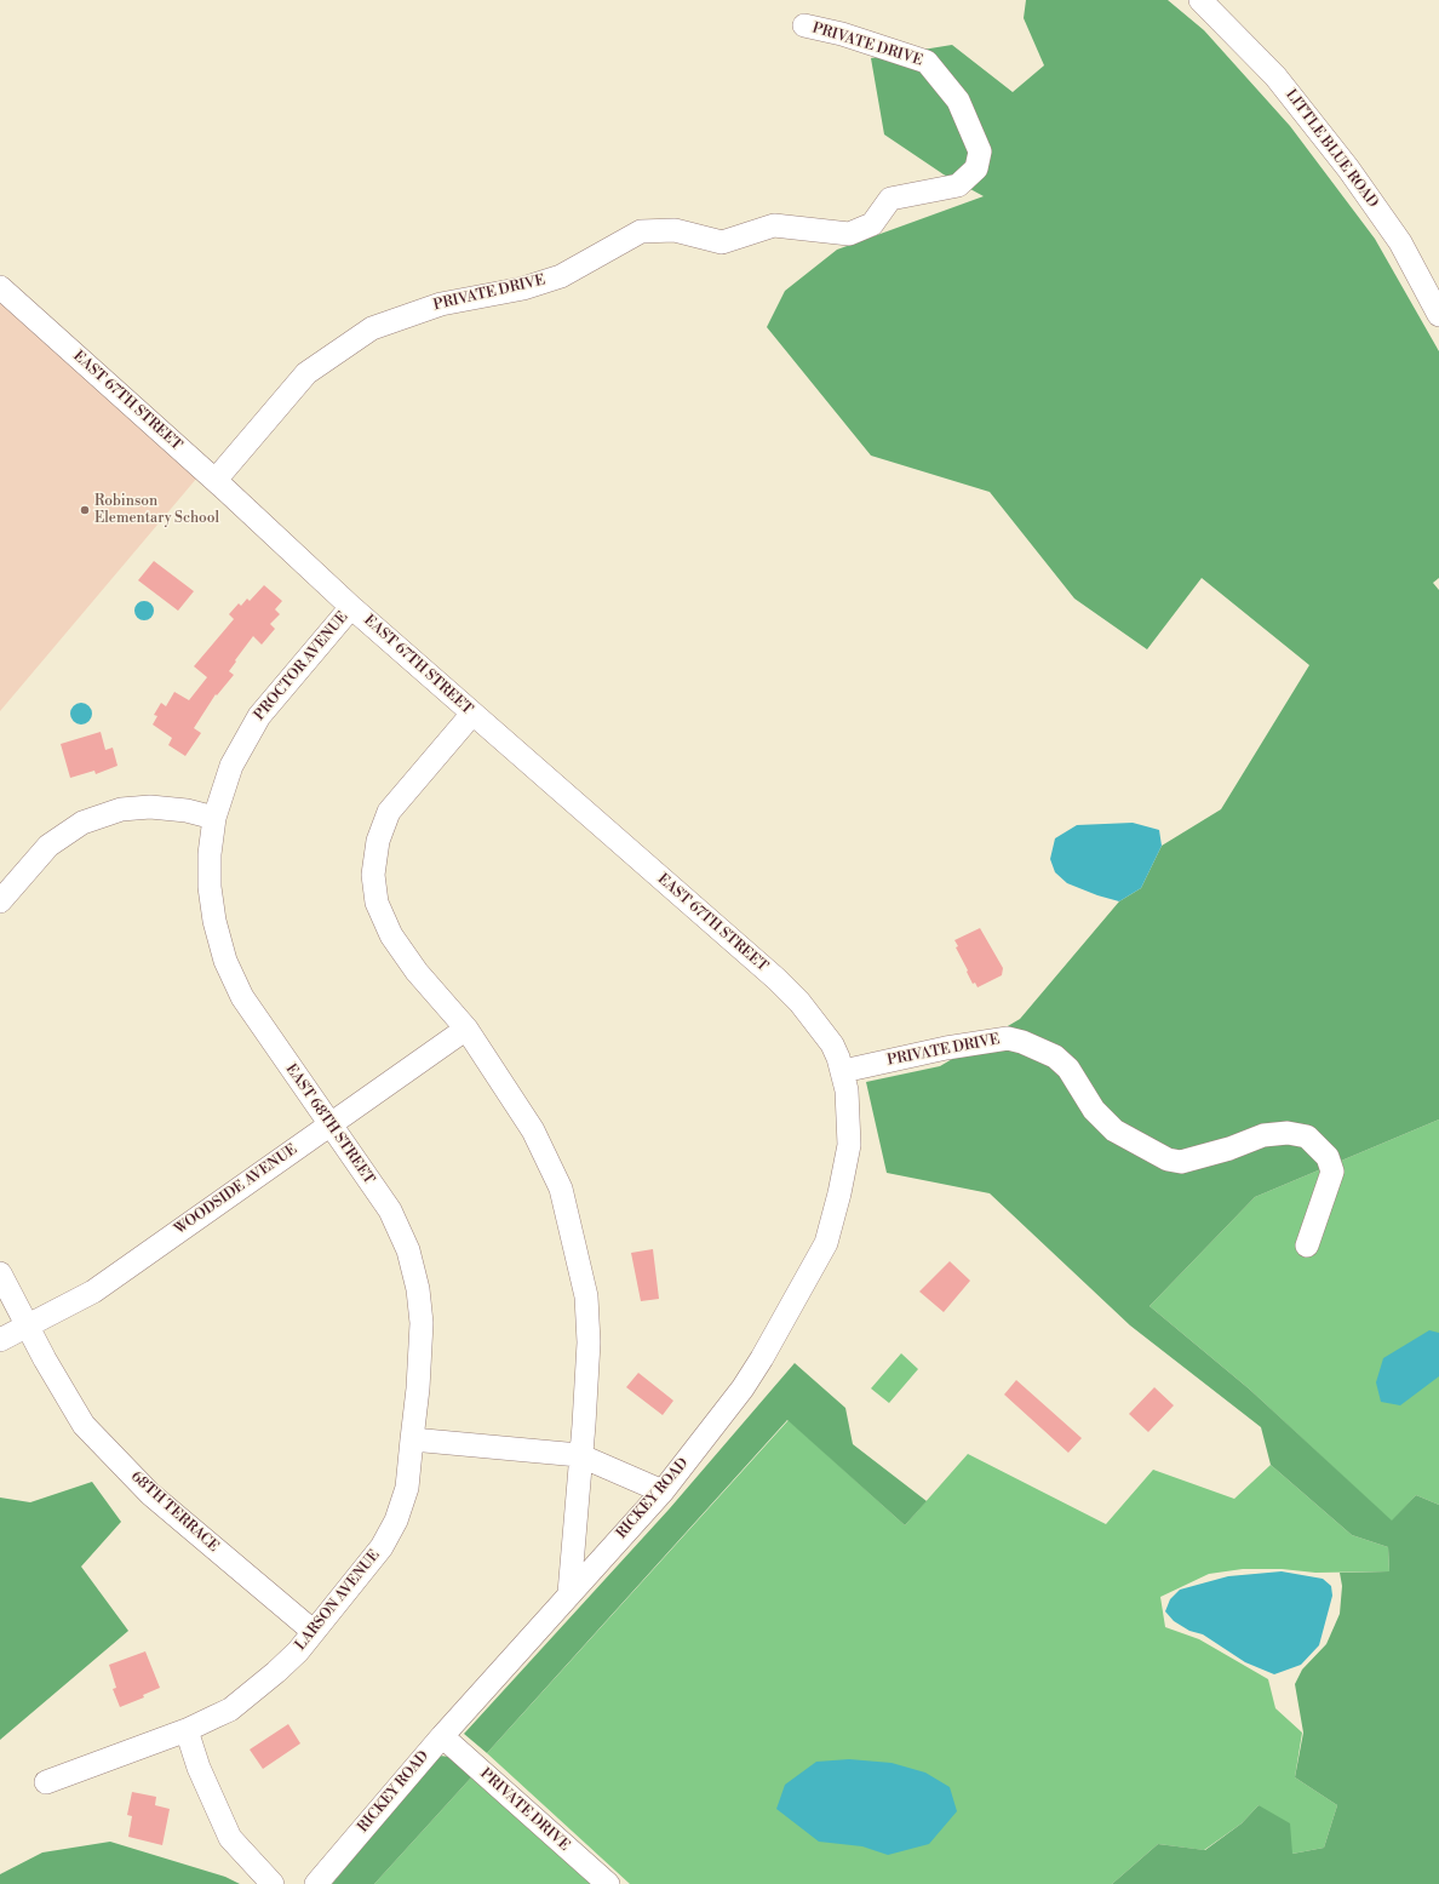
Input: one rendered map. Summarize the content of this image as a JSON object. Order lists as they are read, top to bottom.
{
  "streets": {
    "street": [
      "PRIVATE DRIVE",
      "LITTLE BLUE ROAD",
      "EAST 67TH STREET",
      "PROCTOR AVENUE",
      "EAST 68TH STREET",
      "WOODSIDE AVENUE",
      "RICKEY ROAD",
      "68TH TERRACE",
      "LARSON AVENUE"
    ]
  },
  "crossings": [
    ["PRIVATE DRIVE", "EAST 67TH STREET"],
    ["PRIVATE DRIVE", "RICKEY ROAD"],
    ["EAST 67TH STREET", "PROCTOR AVENUE"],
    ["EAST 67TH STREET", "RICKEY ROAD"],
    ["PROCTOR AVENUE", "EAST 68TH STREET"],
    ["EAST 68TH STREET", "WOODSIDE AVENUE"],
    ["EAST 68TH STREET", "LARSON AVENUE"],
    ["WOODSIDE AVENUE", "68TH TERRACE"],
    ["68TH TERRACE", "LARSON AVENUE"]
  ],
  "places": ["Robinson Elementary School"]
}
